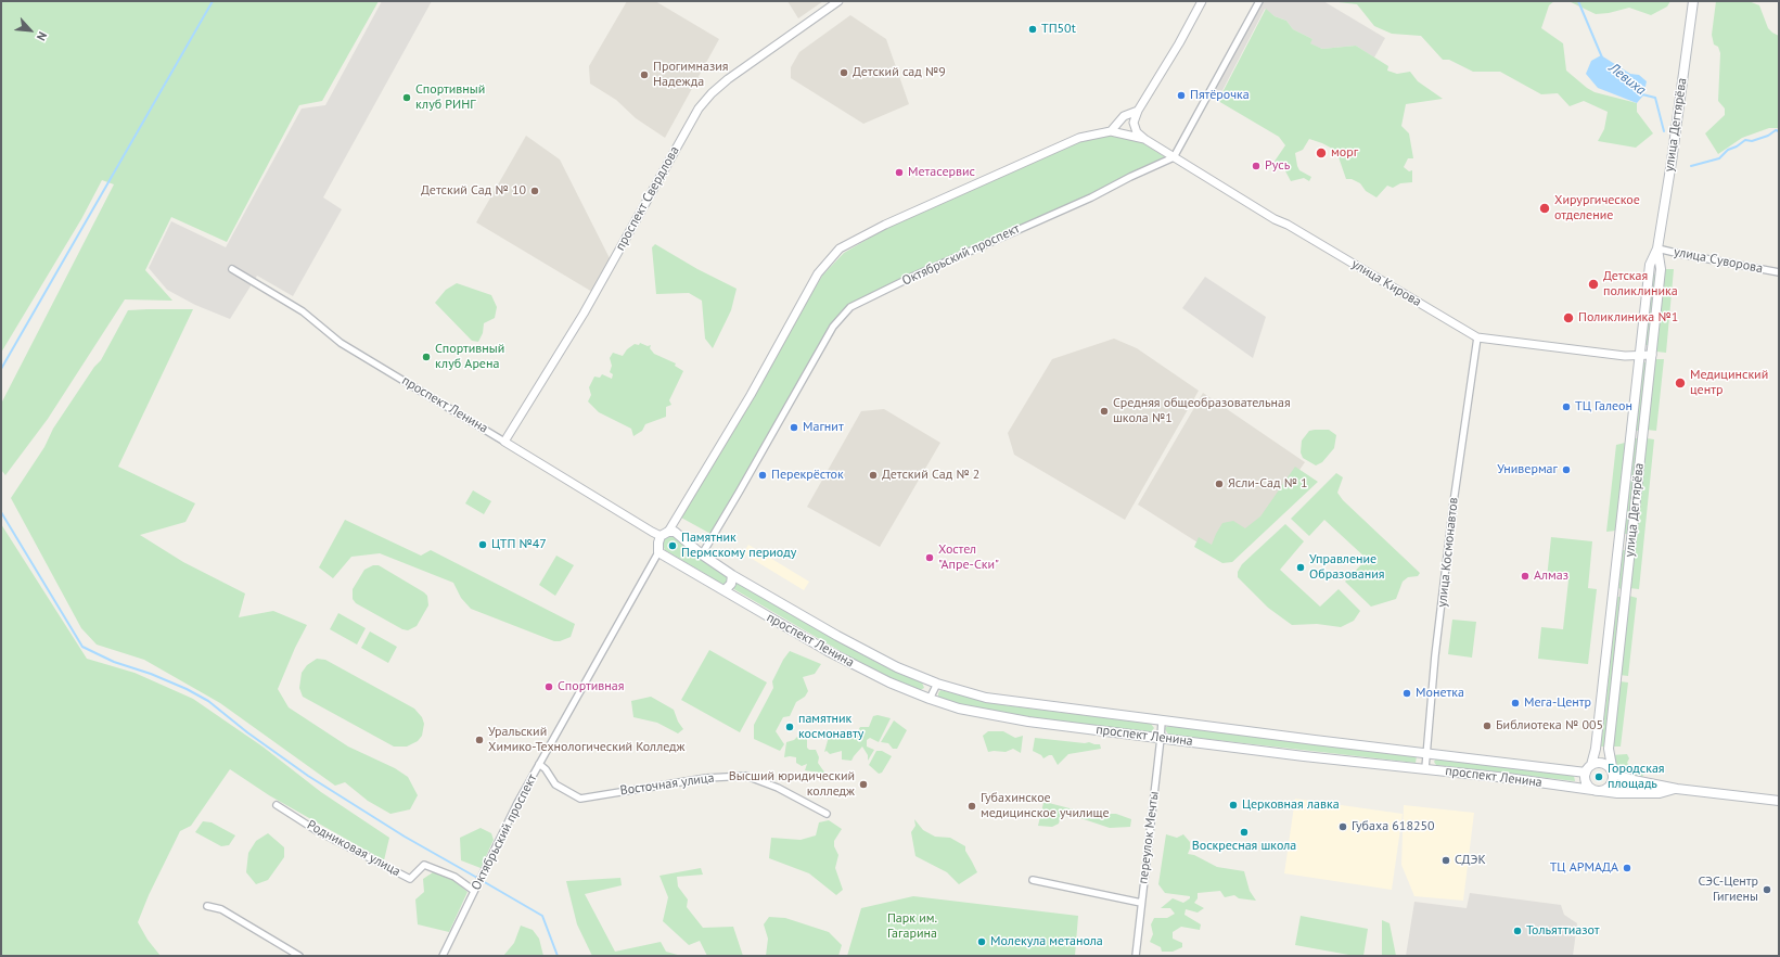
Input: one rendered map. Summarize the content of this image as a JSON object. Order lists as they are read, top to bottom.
{
  "streets": {
    "main road": ["улица Дегтярёва", "проспект Ленина"],
    "street": [
      "проспект Свердлова",
      "Октябрьский проспект",
      "улица Суворова",
      "улица Кирова",
      "улица Космонавтов",
      "Восточная улица",
      "переулок Мечты",
      "Родниковая улица"
    ]
  },
  "crossings": [
    ["улица Дегтярёва", "улица Суворова"],
    ["улица Дегтярёва", "улица Кирова"],
    ["улица Дегтярёва", "проспект Ленина"],
    ["проспект Свердлова", "проспект Ленина"],
    ["Октябрьский проспект", "улица Кирова"],
    ["Октябрьский проспект", "проспект Ленина"],
    ["Октябрьский проспект", "Восточная улица"],
    ["Октябрьский проспект", "Родниковая улица"],
    ["улица Кирова", "улица Космонавтов"],
    ["проспект Ленина", "улица Космонавтов"],
    ["проспект Ленина", "переулок Мечты"]
  ],
  "water": ["Левиха"],
  "parks": ["Парк им. Гагарина"],
  "places": [
    "ТП50t",
    "Детский сад №9",
    "Прогимназия Надежда",
    "Пятёрочка",
    "Спортивный клуб РИНГ",
    "морг",
    "Русь",
    "Метасервис",
    "Детский Сад № 10",
    "Хирургическое отделение",
    "Детская поликлиника",
    "Поликлиника №1",
    "Спортивный клуб Арена",
    "Медицинский центр",
    "ТЦ Галеон",
    "Средняя общеобразовательная школа №1",
    "Магнит",
    "Универмаг",
    "Перекрёсток",
    "Детский Сад № 2",
    "Ясли-Сад № 1",
    "ЦТП №47",
    "Памятник Пермскому периоду",
    "Хостел \"Апре-Ски\"",
    "Управление Образования",
    "Алмаз",
    "Спортивная",
    "Монетка",
    "Мега-Центр",
    "Библиотека № 005",
    "памятник космонавту",
    "Уральский Химико-Технологический Колледж",
    "Городская площадь",
    "Высший юридический колледж",
    "Церковная лавка",
    "Губахинское медицинское училище",
    "Губаха 618250",
    "Воскресная школа",
    "СДЭК",
    "ТЦ АРМАДА",
    "СЭС-Центр Гигиены",
    "Тольяттиазот",
    "Молекула метанола"
  ],
  "north": "bottom right"
}
